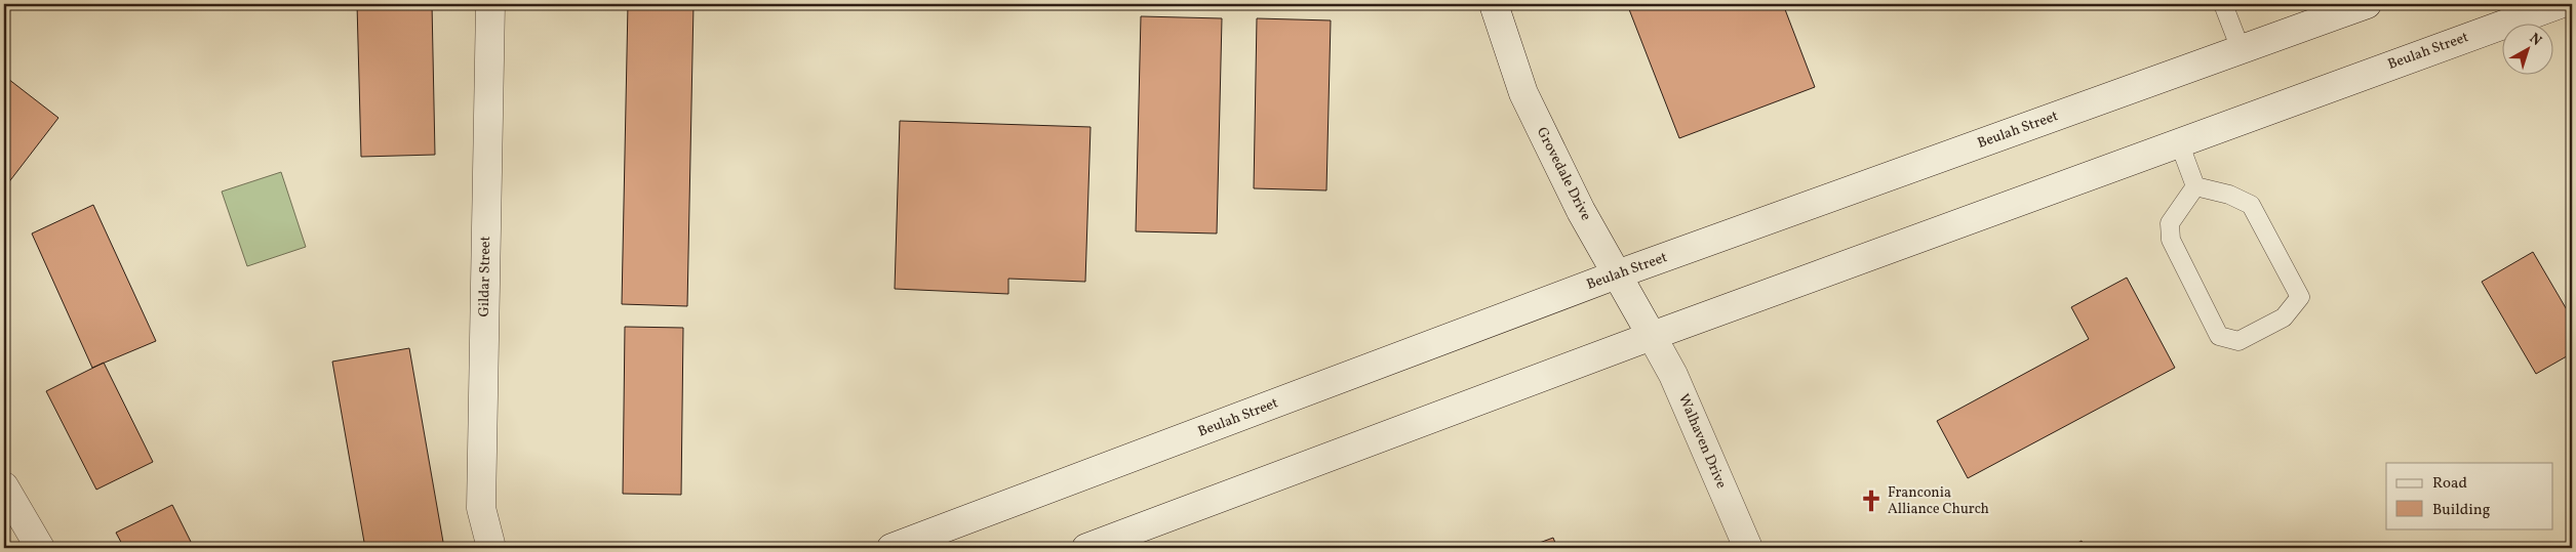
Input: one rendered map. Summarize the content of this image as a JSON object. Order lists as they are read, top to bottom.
{
  "streets": {
    "main road": [
      "Beulah Street",
      "Grovedale Drive",
      "Gildar Street",
      "Walhaven Drive"
    ]
  },
  "crossings": [
    ["Beulah Street", "Grovedale Drive"],
    ["Beulah Street", "Walhaven Drive"],
    ["Grovedale Drive", "Walhaven Drive"]
  ],
  "places": {
    "church": ["Franconia Alliance Church"]
  },
  "legend": ["Road", "Building"],
  "north": "top right"
}
